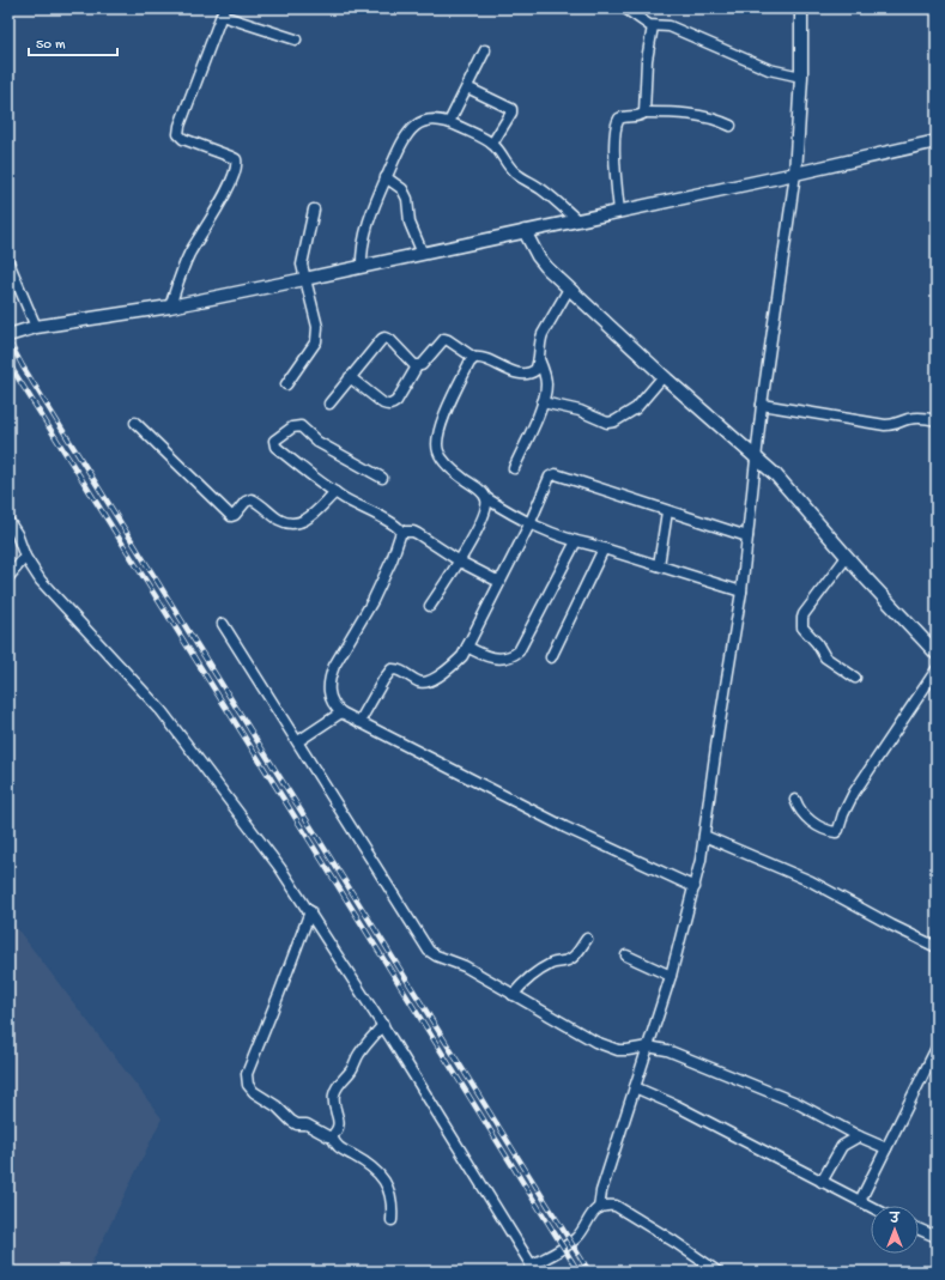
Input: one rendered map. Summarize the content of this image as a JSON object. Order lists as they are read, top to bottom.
{
  "scale_bar": "50 m",
  "north": "top"
}
